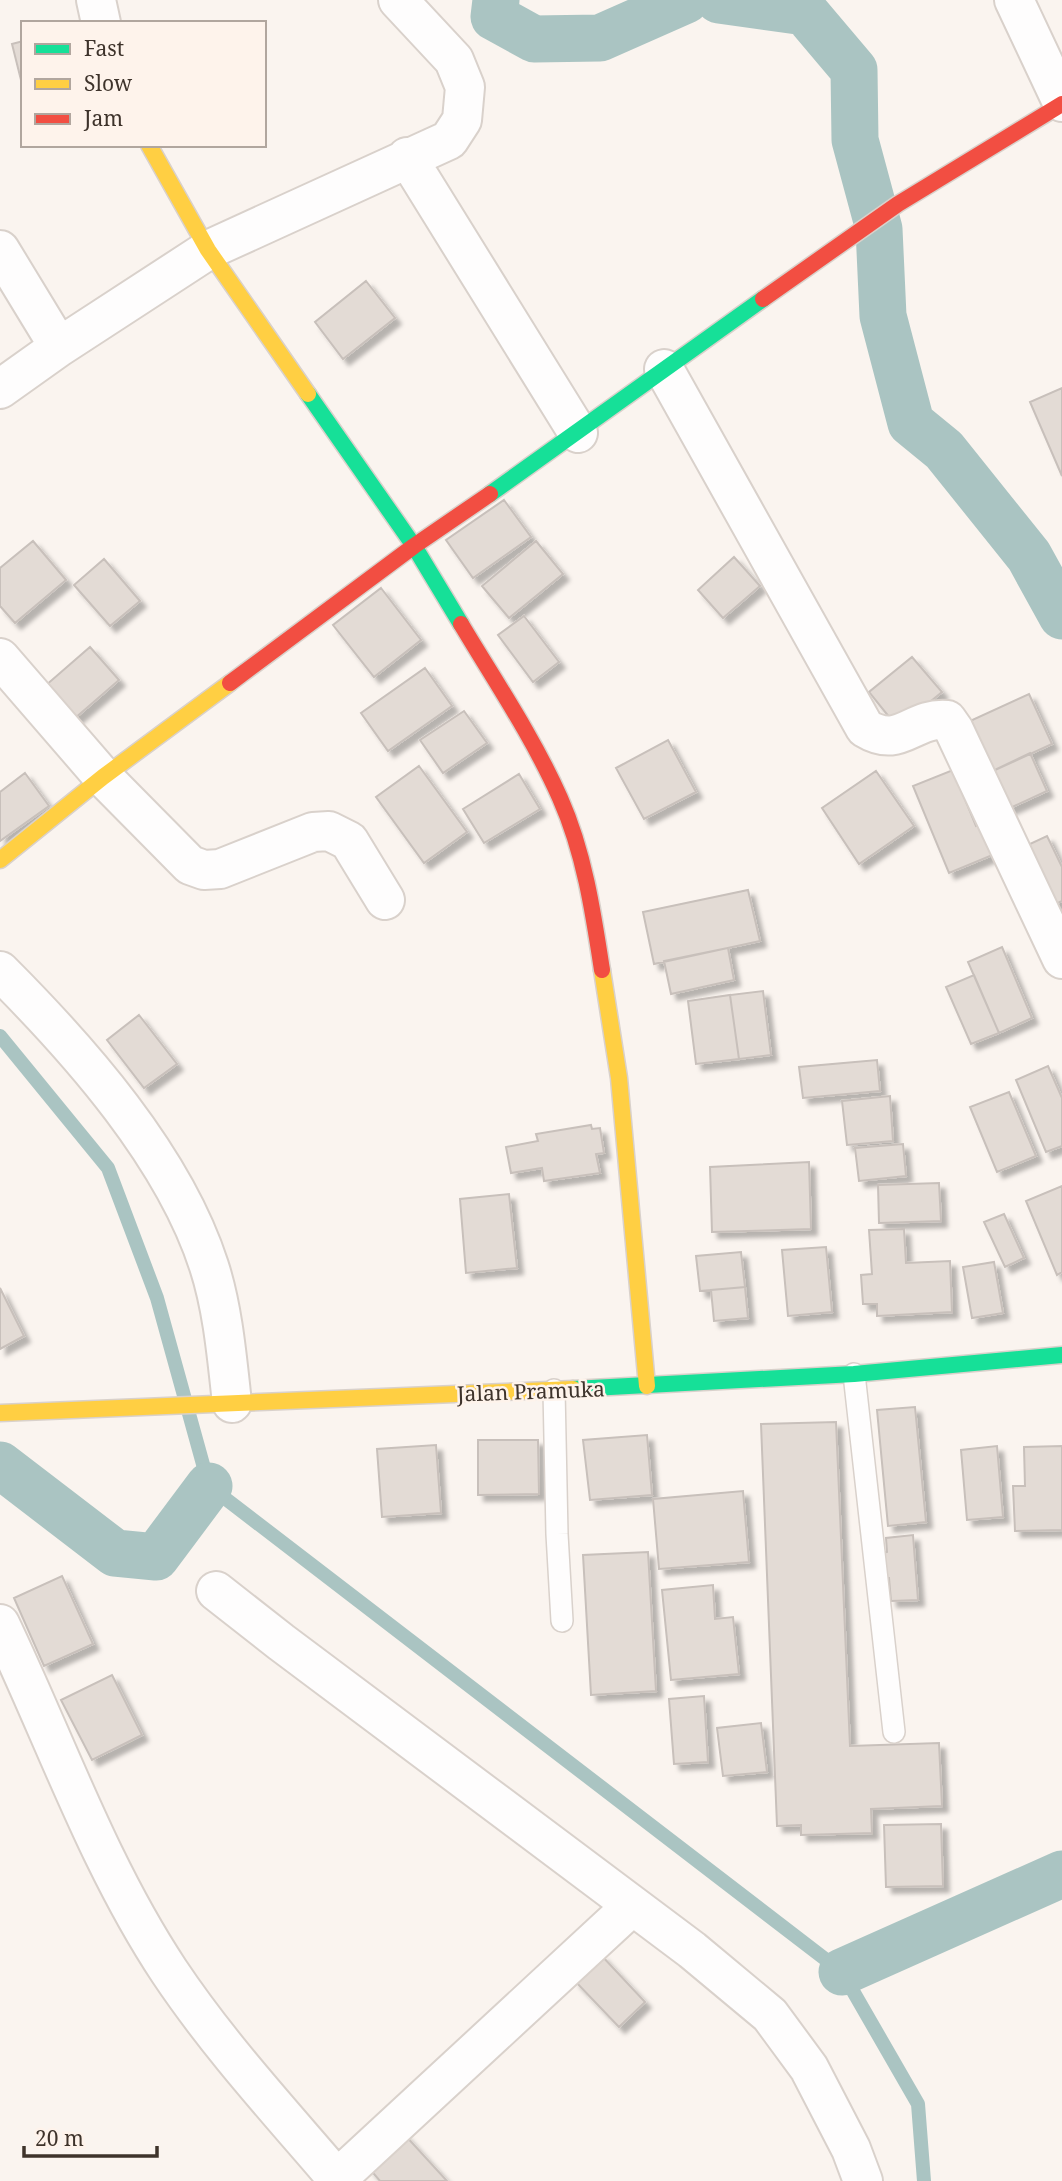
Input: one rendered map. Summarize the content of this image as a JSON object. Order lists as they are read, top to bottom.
{
  "streets": {
    "street": ["Jalan Pramuka"]
  },
  "legend": ["Fast", "Slow", "Jam"],
  "scale_bar": "20 m"
}
